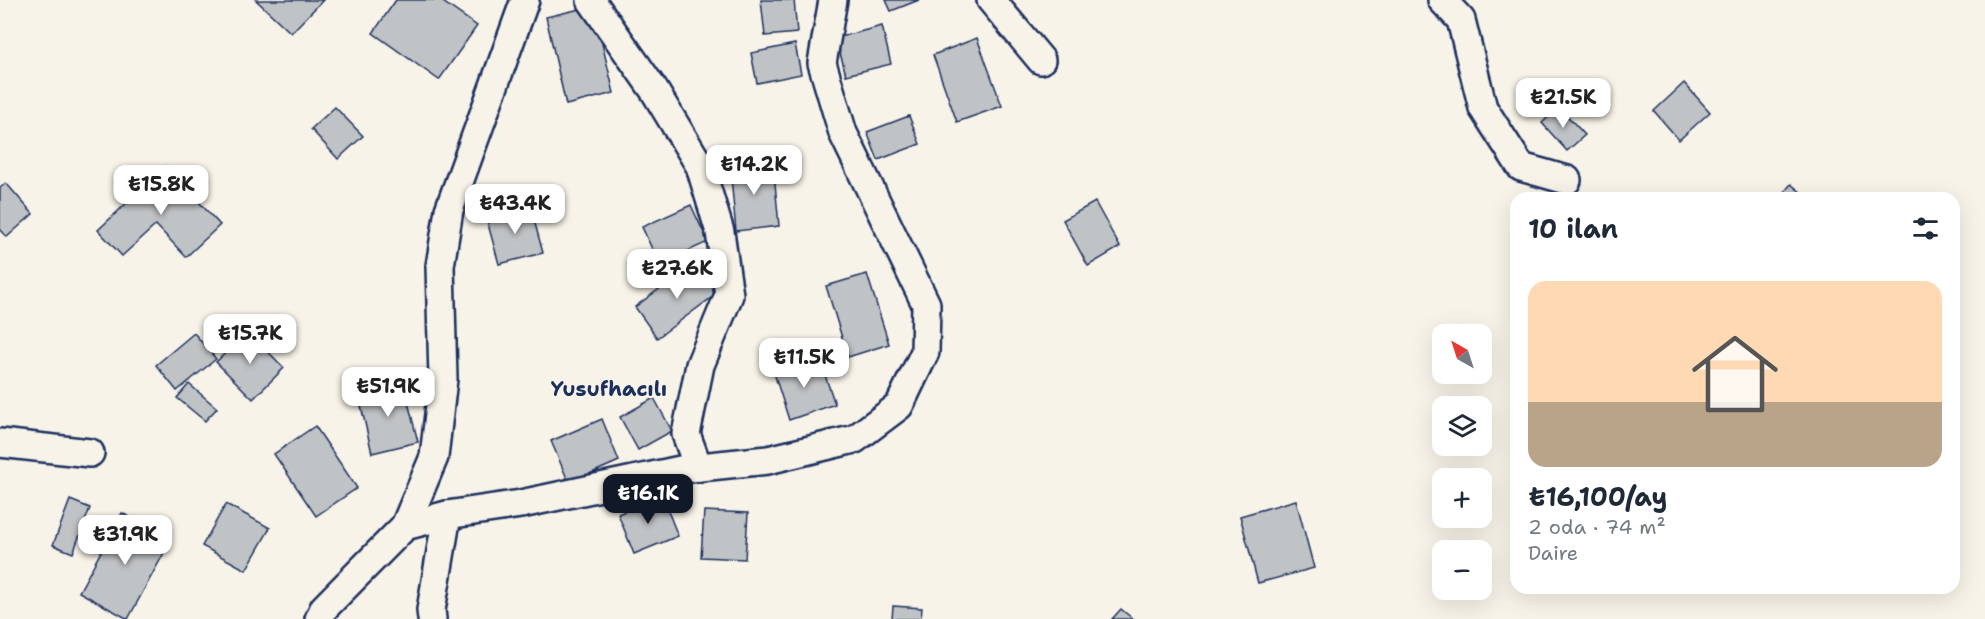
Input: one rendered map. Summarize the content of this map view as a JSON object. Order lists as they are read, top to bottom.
{
  "districts": ["Yusufhacılı"],
  "north": "top left",
  "page": {
    "price": [
      "₺21.5K",
      "₺14.2K",
      "₺15.8K",
      "₺43.4K",
      "₺27.6K",
      "₺15.7K",
      "₺11.5K",
      "₺51.9K",
      "₺16.1K",
      "₺31.9K"
    ],
    "heading": "10 ilan",
    "list": [
      {
        "name": "₺16,100/ay",
        "note": "2 oda · 74 m² · Daire"
      }
    ],
    "map_buttons": ["+", "−"]
  }
}
